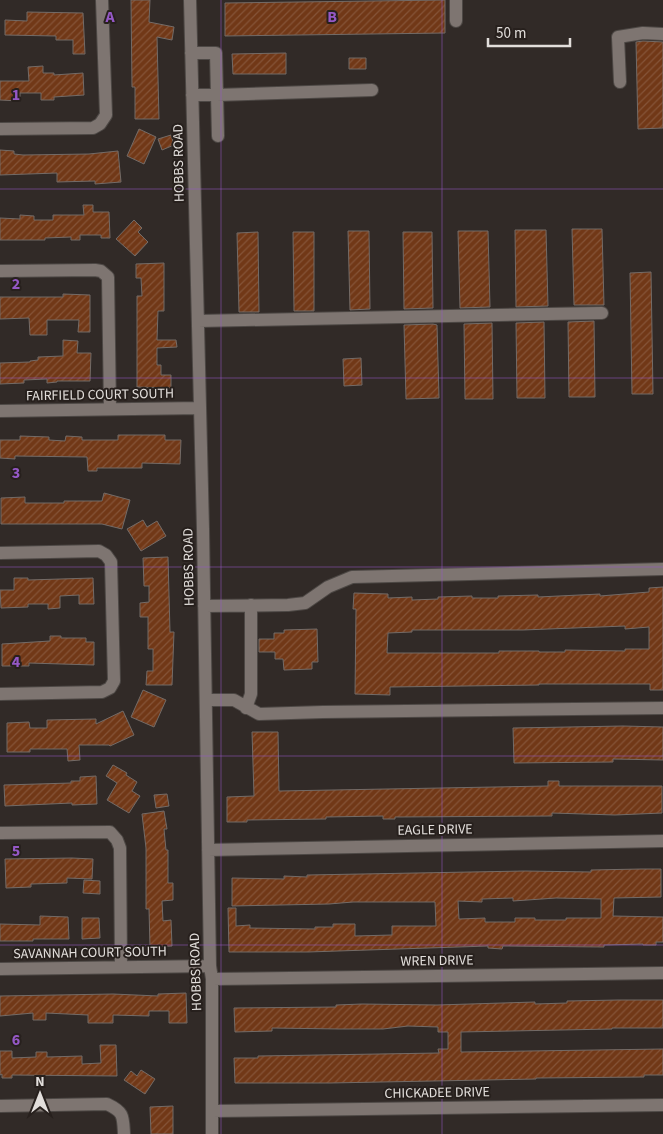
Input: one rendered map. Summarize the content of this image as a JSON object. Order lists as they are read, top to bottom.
{
  "streets": {
    "street": [
      "HOBBS ROAD",
      "FAIRFIELD COURT SOUTH",
      "EAGLE DRIVE",
      "SAVANNAH COURT SOUTH",
      "WREN DRIVE",
      "CHICKADEE DRIVE"
    ]
  },
  "crossings": [
    ["HOBBS ROAD", "FAIRFIELD COURT SOUTH"],
    ["HOBBS ROAD", "EAGLE DRIVE"],
    ["HOBBS ROAD", "SAVANNAH COURT SOUTH"],
    ["HOBBS ROAD", "WREN DRIVE"],
    ["HOBBS ROAD", "CHICKADEE DRIVE"],
    ["SAVANNAH COURT SOUTH", "WREN DRIVE"]
  ],
  "scale_bar": "50 m",
  "north": "top",
  "grid": {
    "columns": ["A", "B"],
    "rows": [
      "1",
      "2",
      "3",
      "4",
      "5",
      "6"
    ]
  }
}
